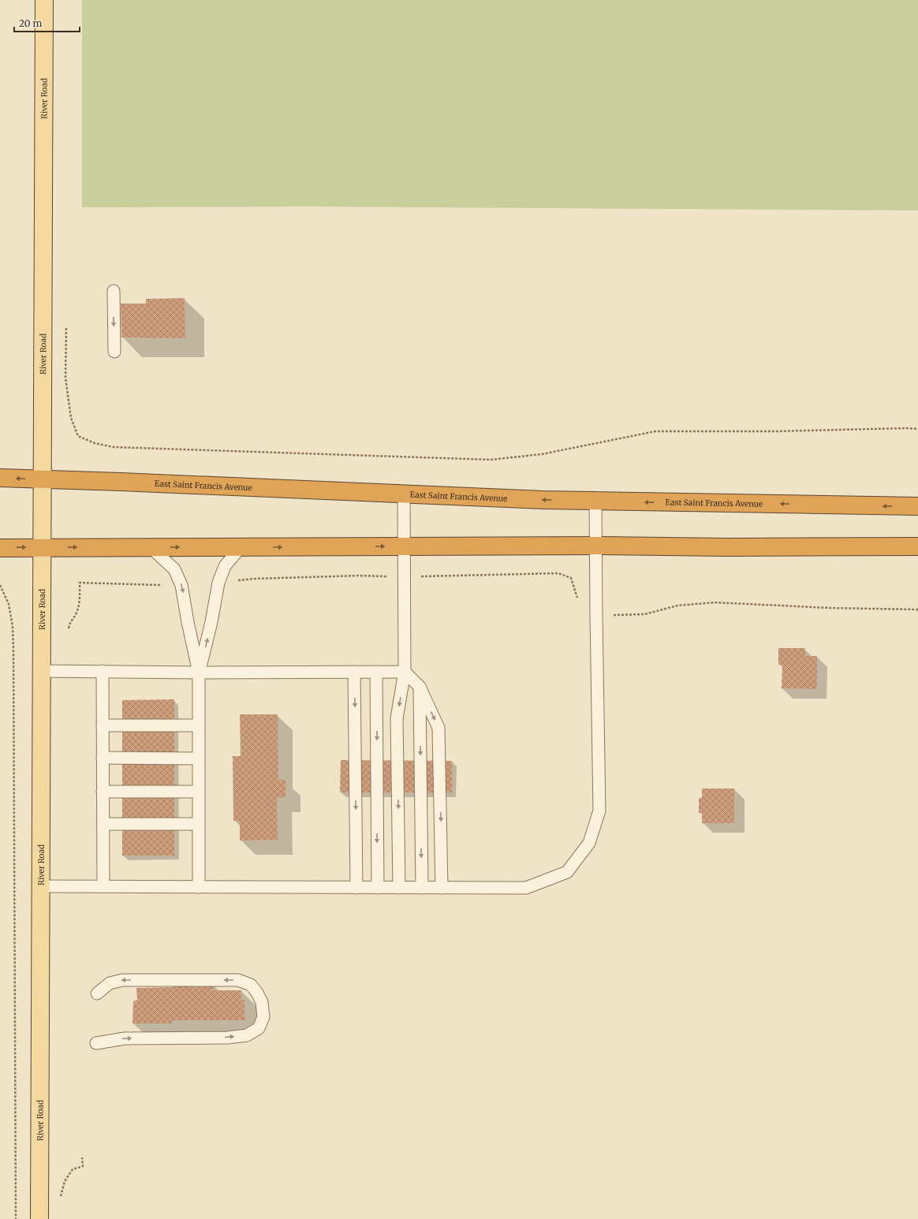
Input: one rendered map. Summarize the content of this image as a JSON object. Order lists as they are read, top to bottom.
{
  "streets": {
    "highway": ["East Saint Francis Avenue"],
    "main road": ["River Road"]
  },
  "crossings": [
    ["River Road", "East Saint Francis Avenue"]
  ],
  "scale_bar": "20 m"
}
